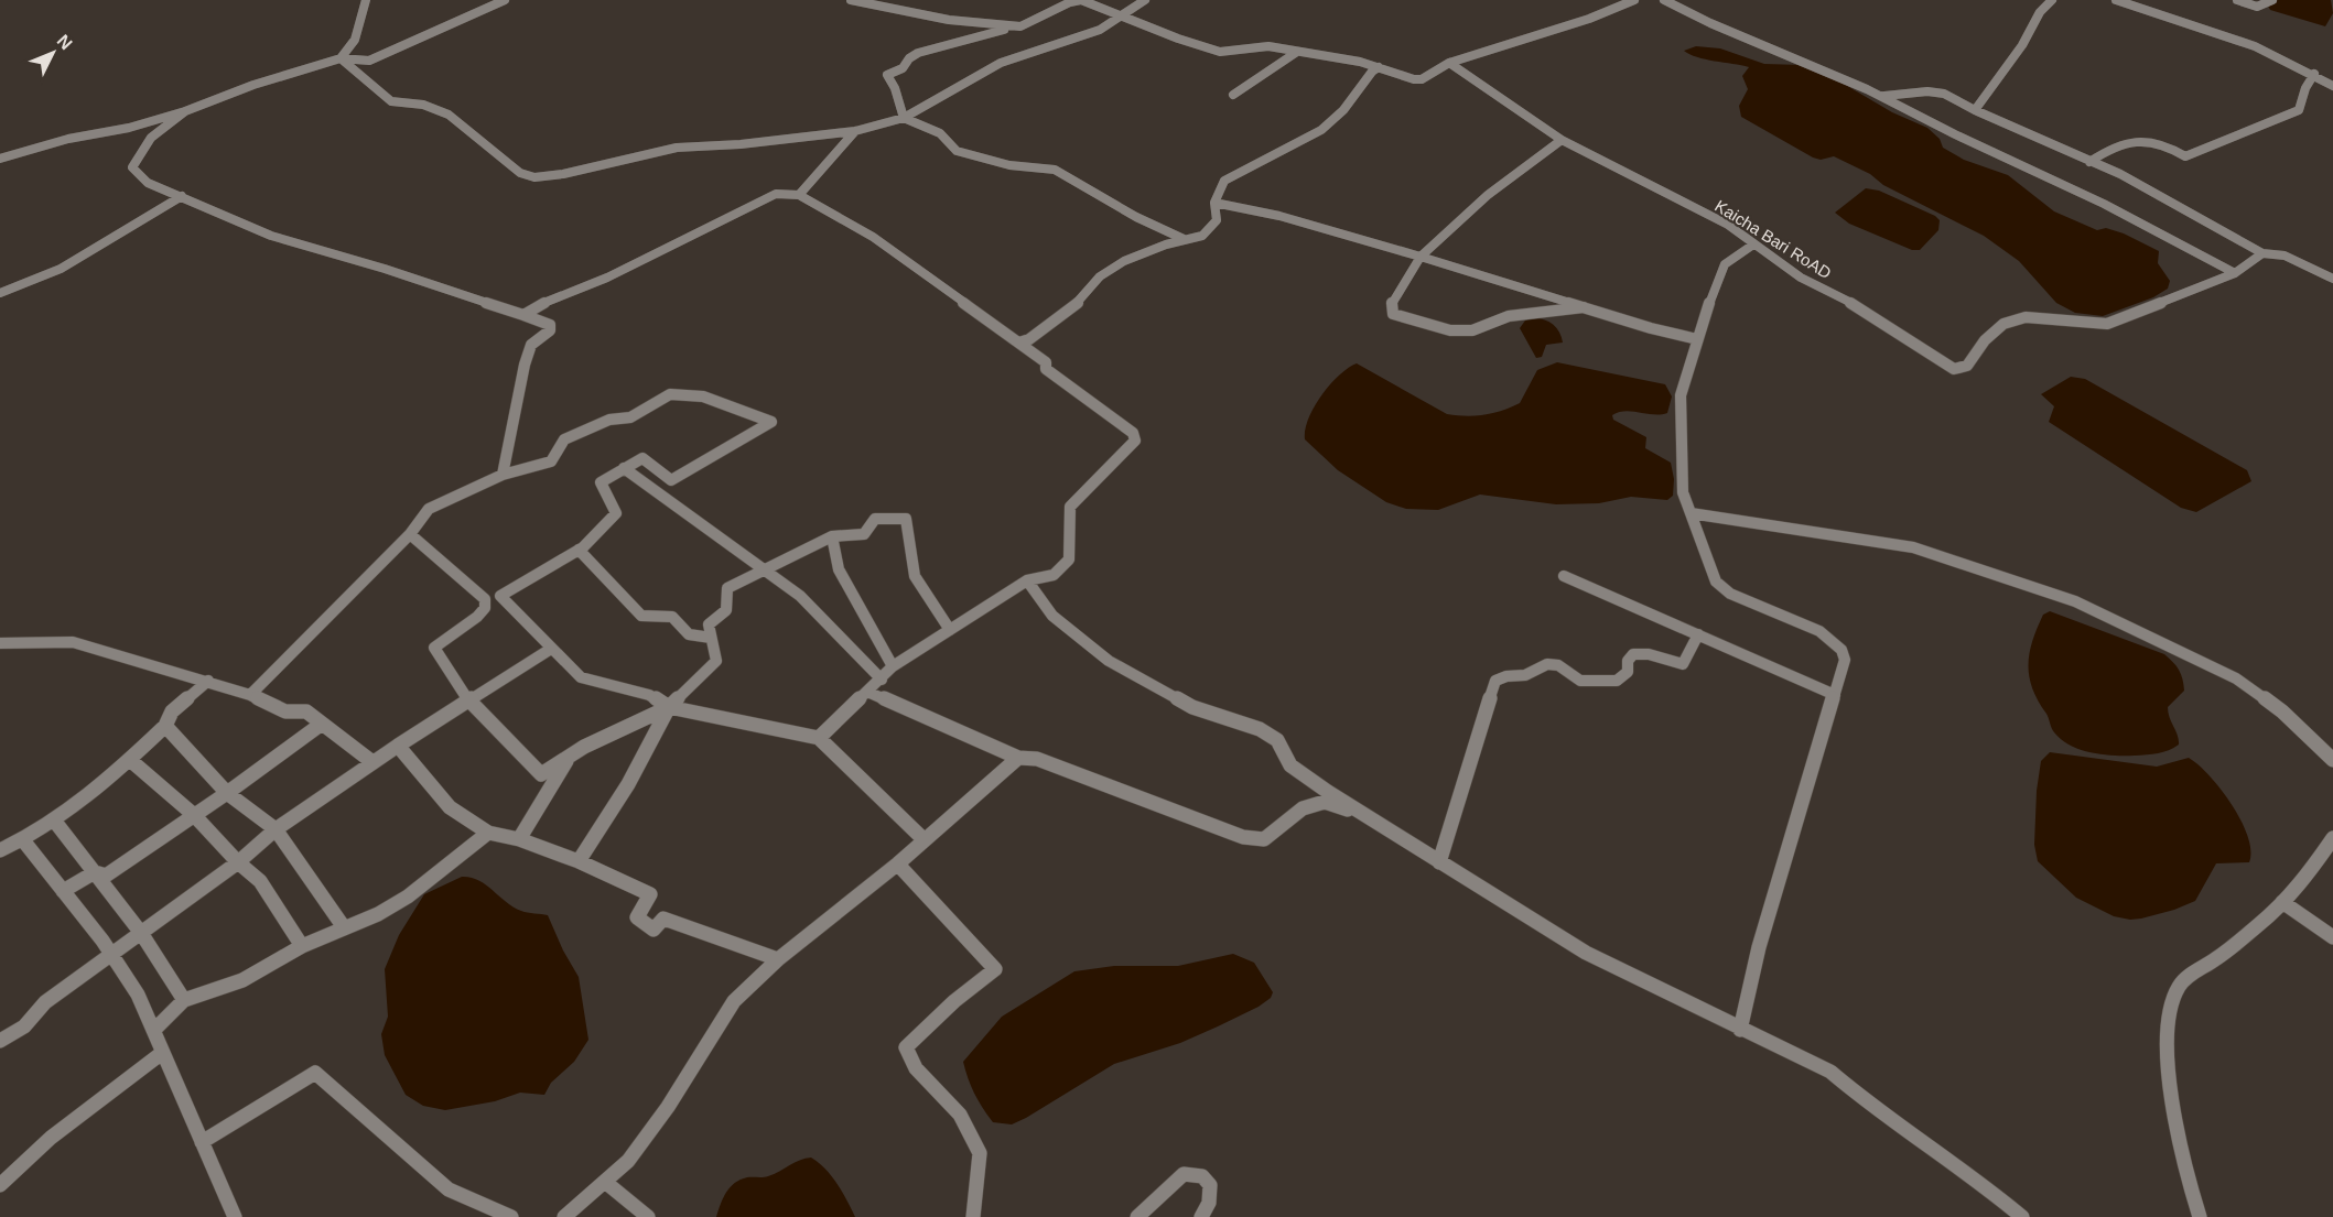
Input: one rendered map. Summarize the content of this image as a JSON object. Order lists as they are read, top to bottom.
{
  "streets": {
    "street": ["Kaicha Bari RoAD"]
  },
  "north": "top right"
}
